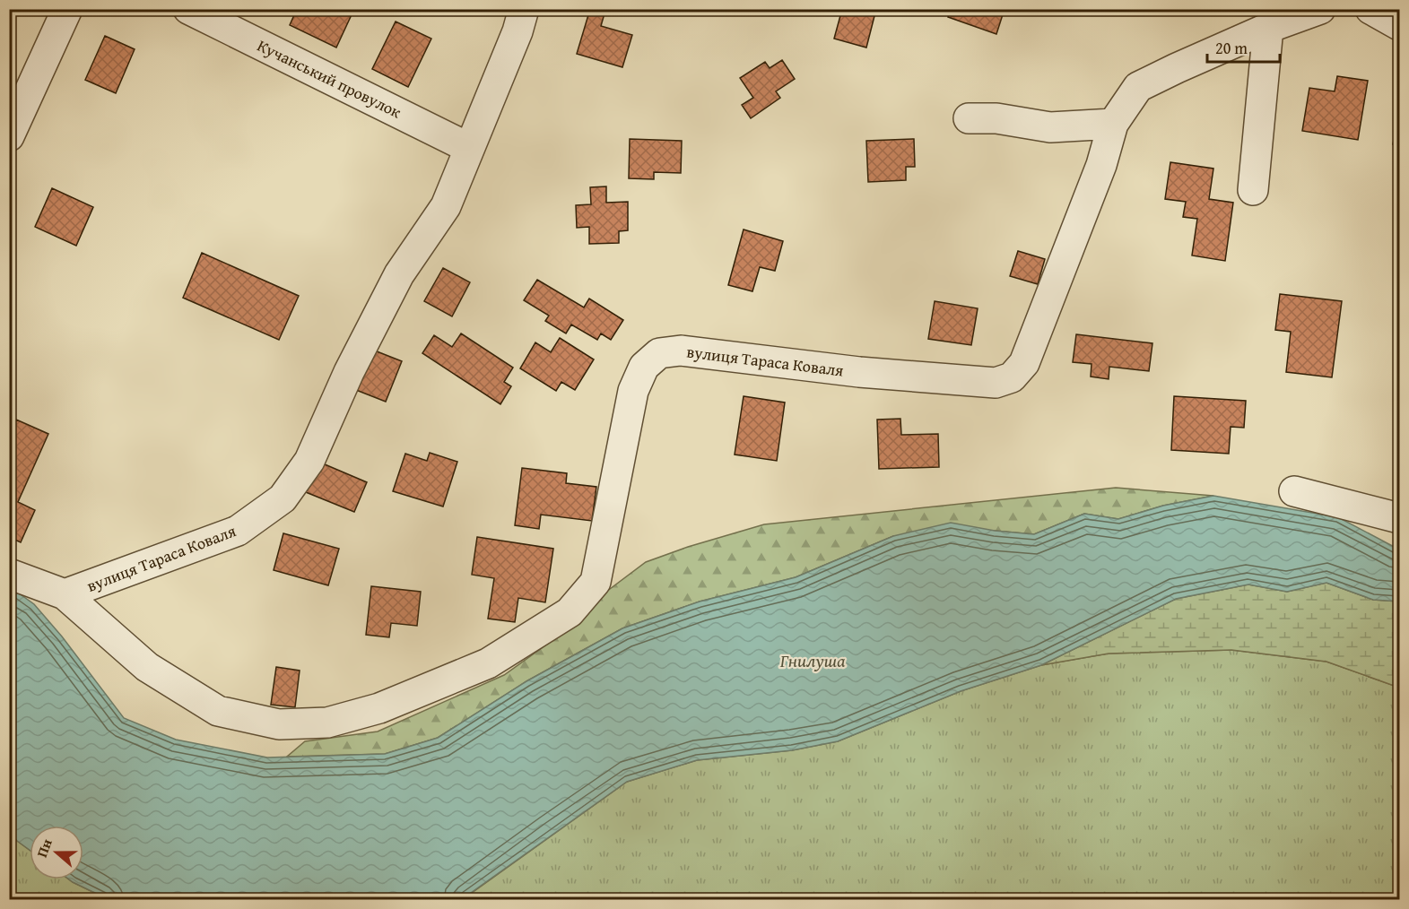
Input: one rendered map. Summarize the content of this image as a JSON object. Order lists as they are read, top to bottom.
{
  "streets": {
    "street": ["Кучанський провулок", "вулиця Тараса Коваля"]
  },
  "crossings": [
    ["Кучанський провулок", "вулиця Тараса Коваля"]
  ],
  "water": ["Гнилуша"],
  "scale_bar": "20 m",
  "north": "left"
}
